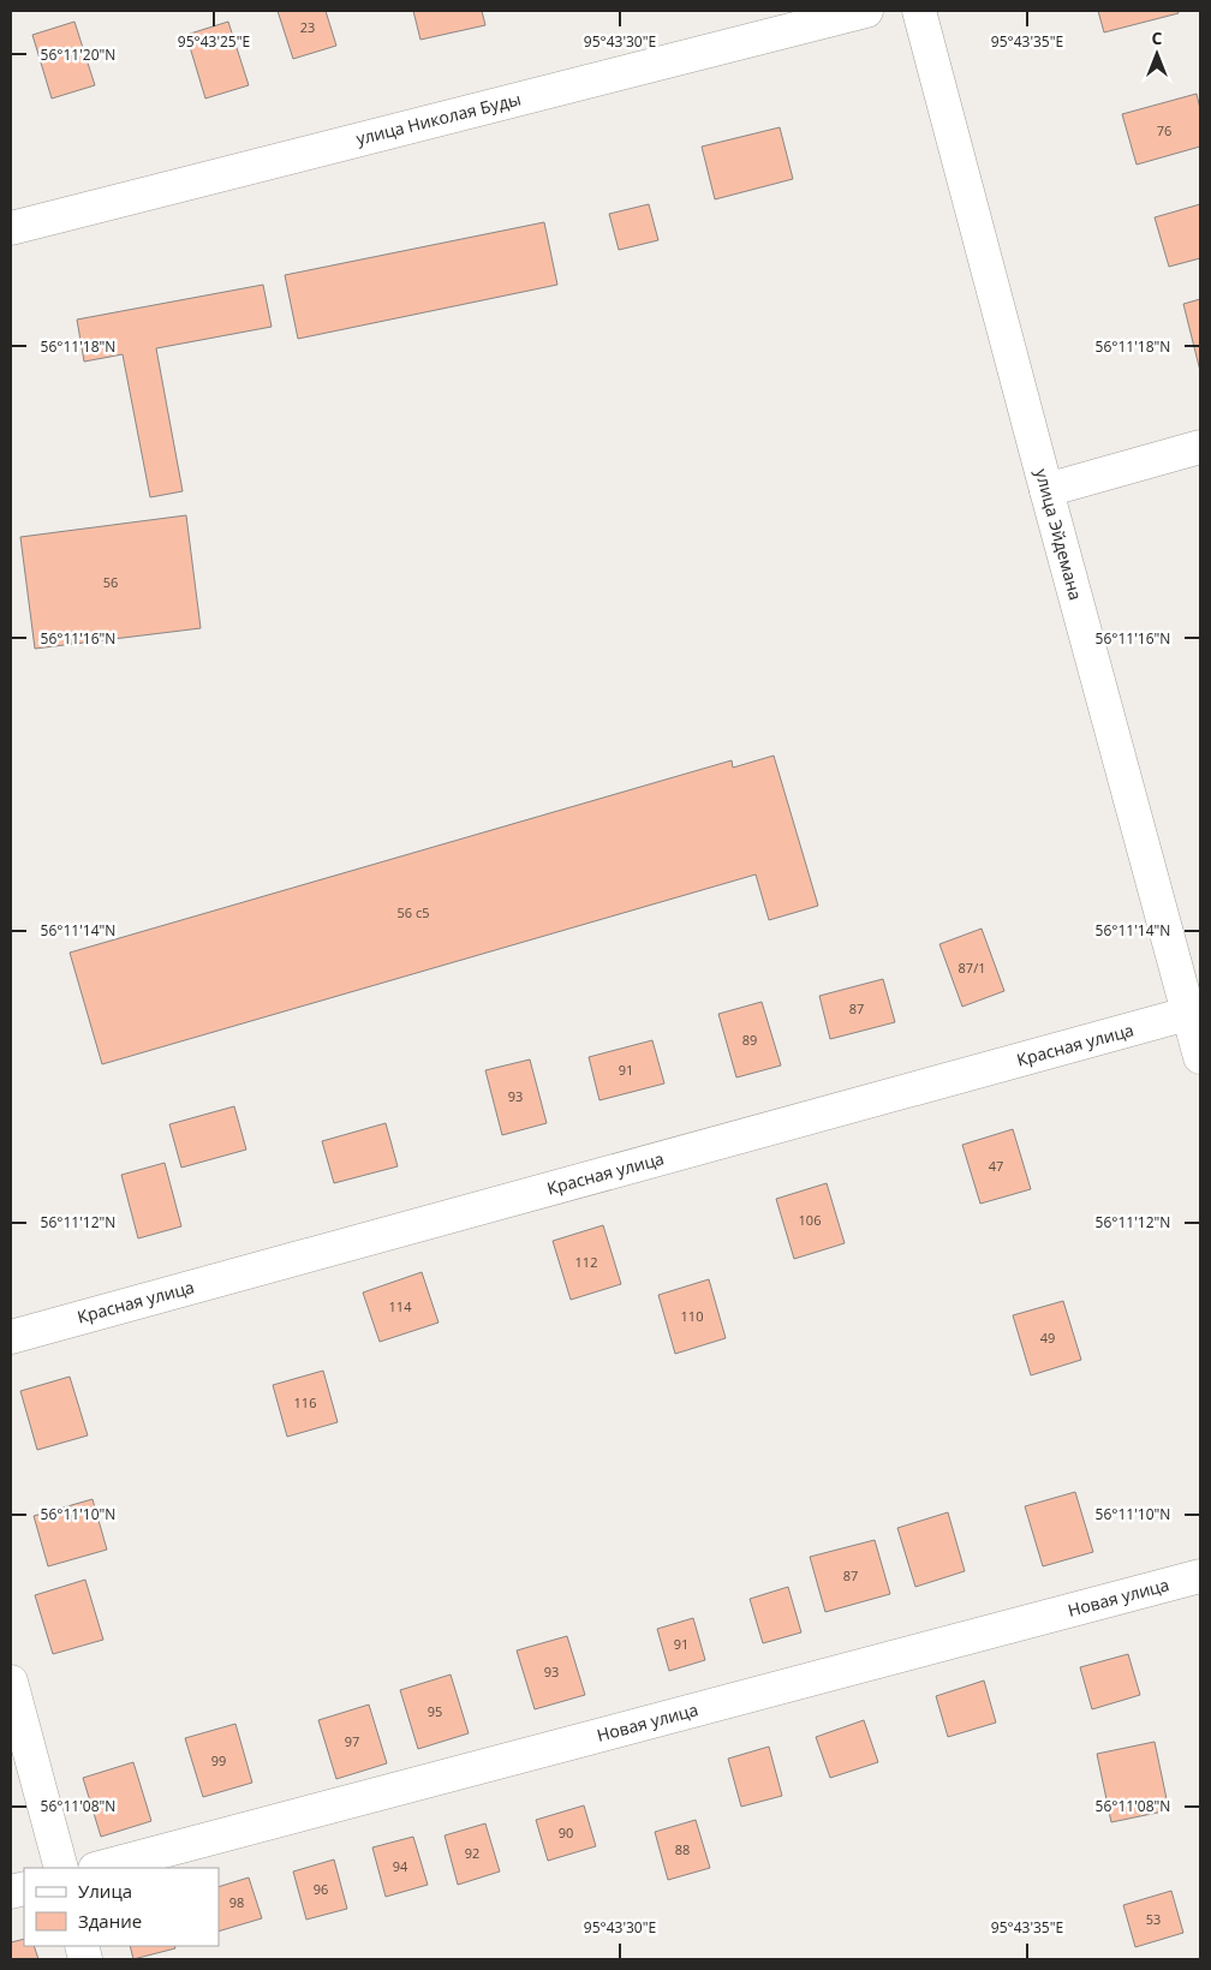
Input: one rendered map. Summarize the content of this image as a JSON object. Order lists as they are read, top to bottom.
{
  "streets": {
    "street": [
      "улица Николая Буды",
      "улица Эйдемана",
      "Красная улица",
      "Новая улица"
    ]
  },
  "crossings": [
    ["улица Эйдемана", "Красная улица"]
  ],
  "house_numbers": [
    "23",
    "76",
    "56",
    "56 с5",
    "87/1",
    "87",
    "89",
    "91",
    "93",
    "47",
    "106",
    "112",
    "114",
    "110",
    "49",
    "116",
    "87",
    "91",
    "93",
    "95",
    "97",
    "99",
    "90",
    "88",
    "92",
    "94",
    "96",
    "98",
    "53"
  ],
  "legend": ["Улица", "Здание"],
  "north": "top",
  "coordinates": [
    "95°43'25\"E",
    "95°43'30\"E",
    "95°43'35\"E",
    "56°11'20\"N",
    "56°11'18\"N",
    "56°11'16\"N",
    "56°11'14\"N",
    "56°11'12\"N",
    "56°11'10\"N",
    "56°11'08\"N"
  ]
}
